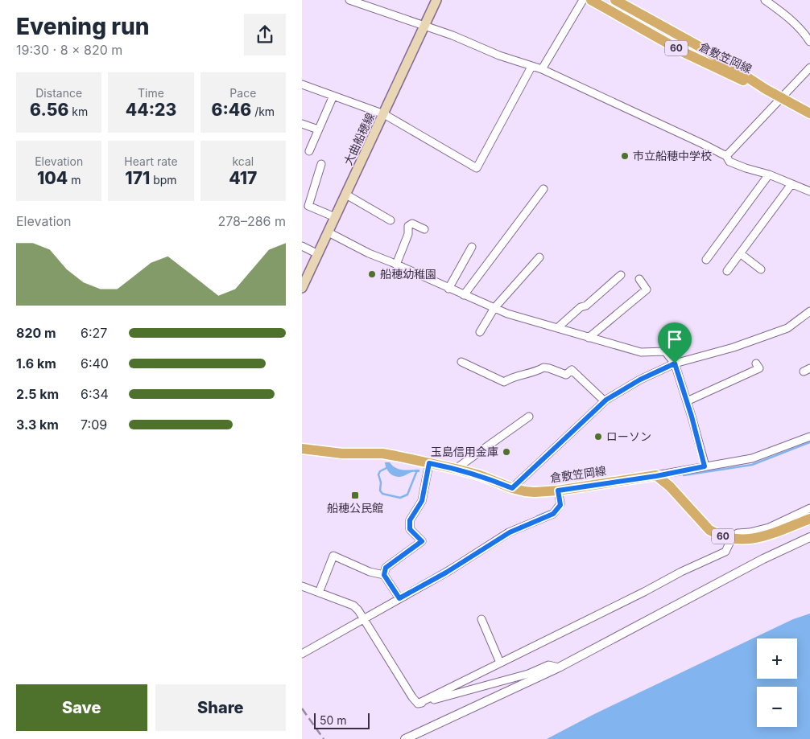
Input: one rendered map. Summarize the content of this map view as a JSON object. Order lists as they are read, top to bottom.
{
  "streets": {
    "main road": ["60", "倉敷笠岡線", "大曲船穂線"]
  },
  "crossings": [
    ["60", "倉敷笠岡線"]
  ],
  "places": {
    "other": [
      "市立船穂中学校",
      "船穂幼稚園",
      "ローソン",
      "玉島信用金庫"
    ],
    "transit": ["船穂公民館"]
  },
  "scale_bar": "50 m",
  "page": {
    "heading": ["Evening run", "19:30 · 8 × 820 m"],
    "stats": [
      ["Distance", "6.56 km"],
      ["Time", "44:23"],
      ["Pace", "6:46 /km"],
      ["Elevation", "104 m"],
      ["Heart rate", "171 bpm"],
      ["kcal", "417"]
    ],
    "chart": ["Elevation", "278–286 m"],
    "list": [
      {
        "name": "820 m",
        "note": "6:27"
      },
      {
        "name": "1.6 km",
        "note": "6:40"
      },
      {
        "name": "2.5 km",
        "note": "6:34"
      },
      {
        "name": "3.3 km",
        "note": "7:09"
      }
    ],
    "map_buttons": ["+", "−"],
    "buttons": ["Save", "Share"],
    "scale": "50 m"
  }
}
